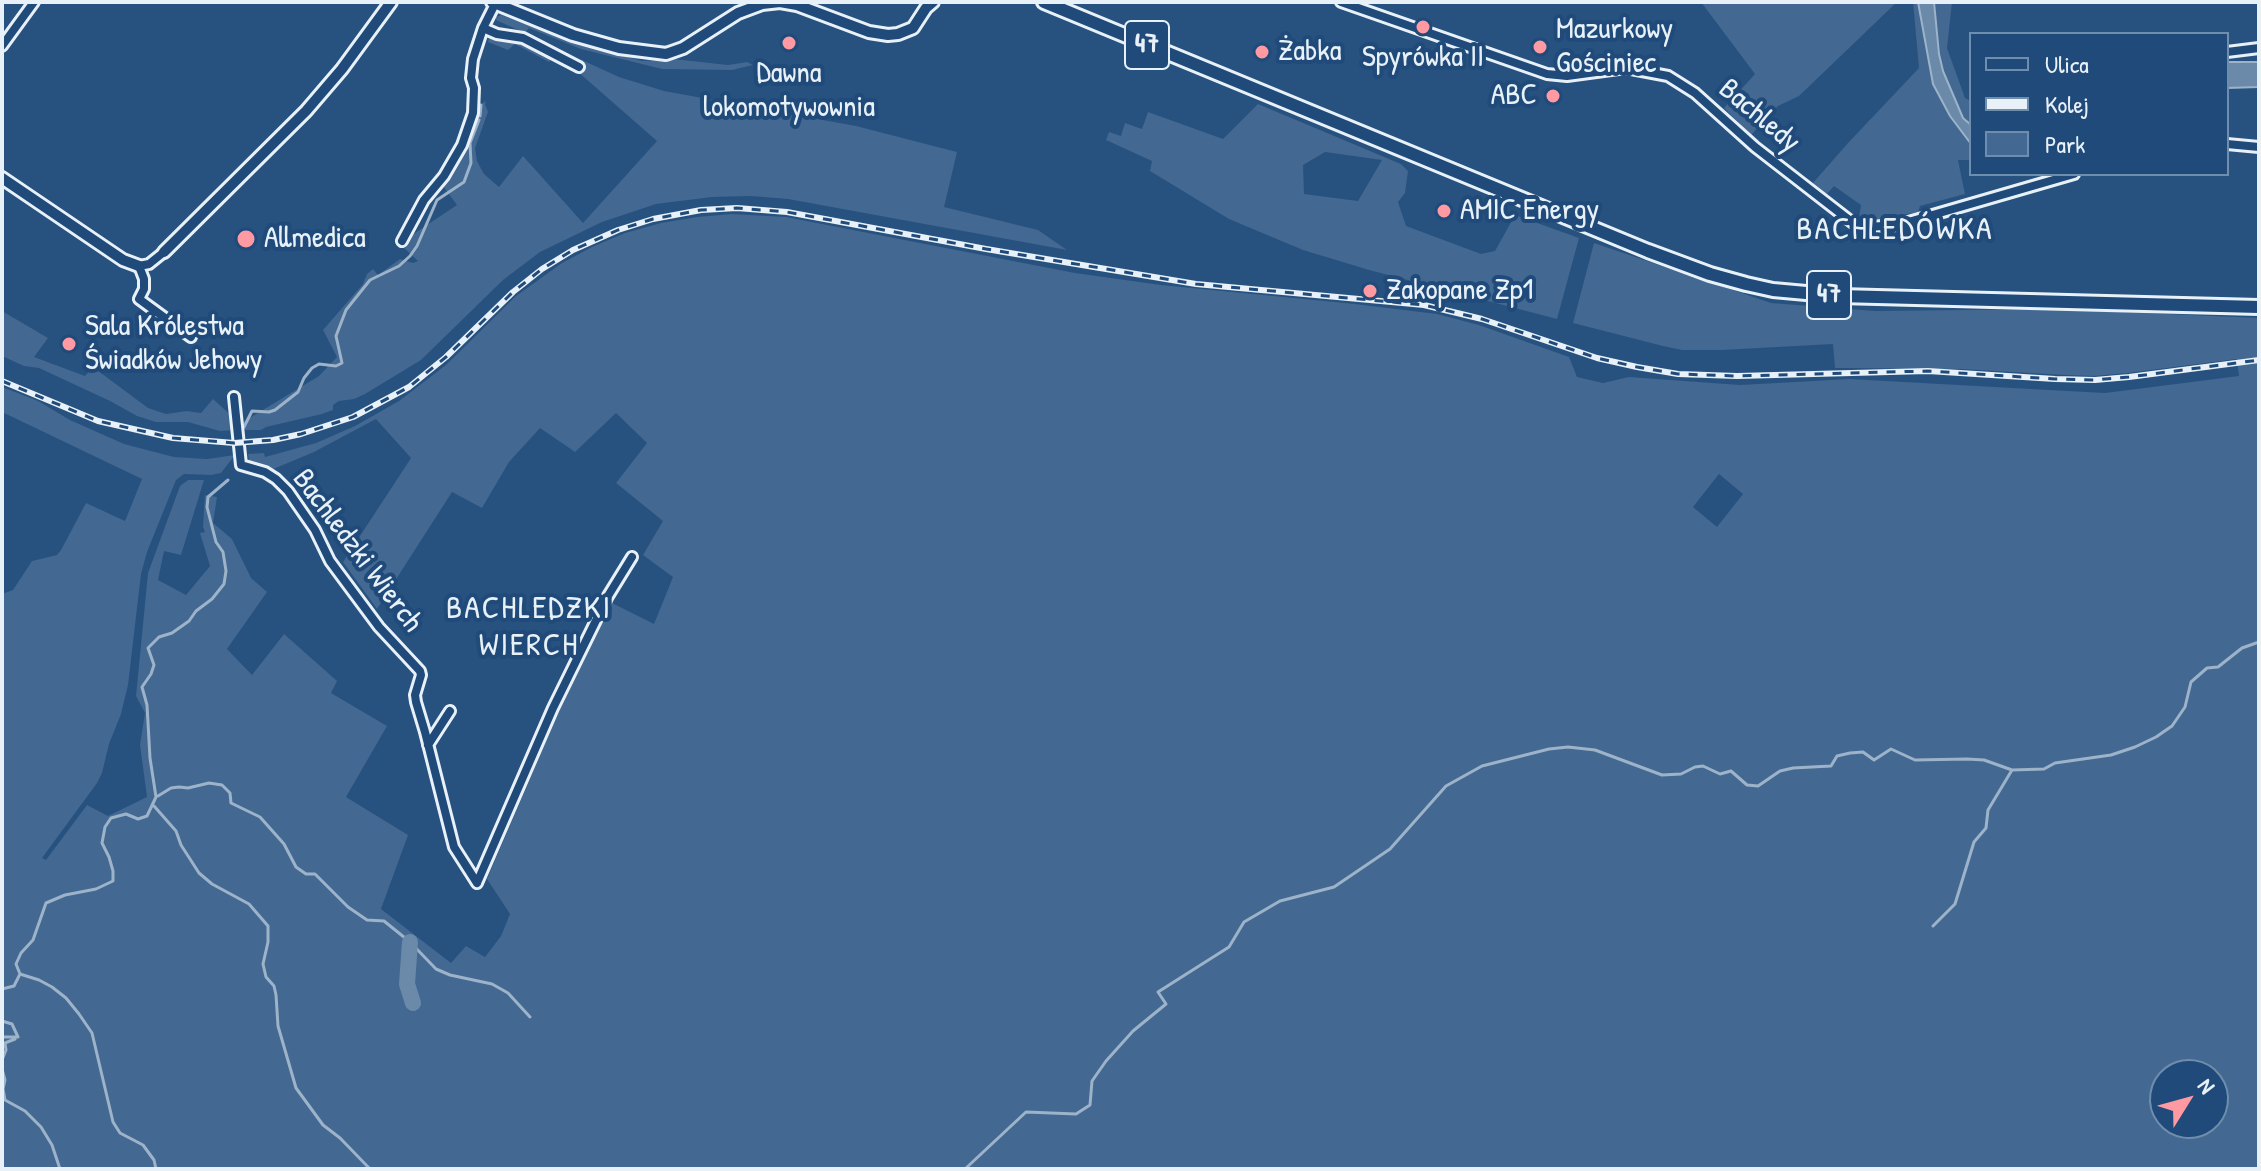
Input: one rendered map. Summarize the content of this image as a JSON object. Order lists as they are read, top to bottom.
{
  "streets": {
    "main road": ["47"],
    "street": ["Bachledy", "Bachledzki Wierch"]
  },
  "districts": ["BACHLEDÓWKA", "BACHLEDZKI WIERCH"],
  "places": [
    "Spyrówka II",
    "Dawna lokomotywownia",
    "Mazurkowy Gościniec",
    "Żabka",
    "ABC",
    "AMIC Energy",
    "Allmedica",
    "Zakopane Zp1",
    "Sala Królestwa Świadków Jehowy"
  ],
  "legend": ["Ulica", "Kolej", "Park"],
  "north": "top right"
}
